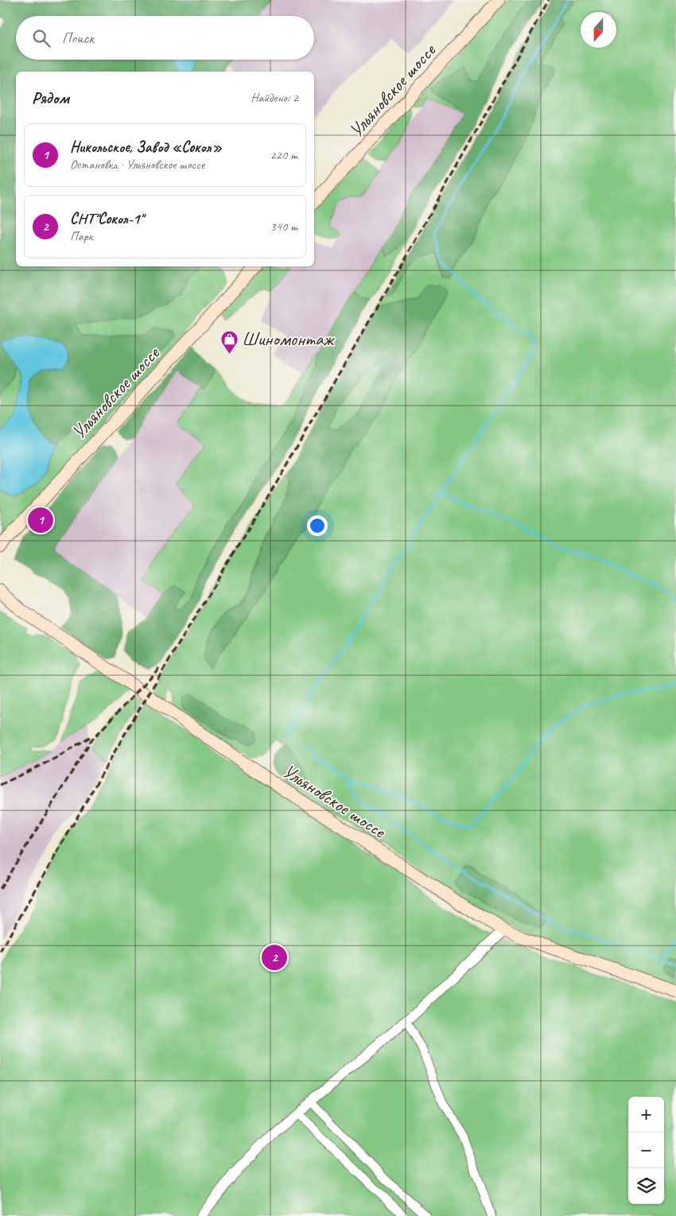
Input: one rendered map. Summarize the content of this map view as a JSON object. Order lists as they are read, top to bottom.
{
  "streets": {
    "main road": ["Ульяновское шоссе"]
  },
  "places": {
    "shop": ["Шиномонтаж"]
  },
  "north": "bottom",
  "page": {
    "search": "Поиск",
    "heading": ["Рядом", "Найдено: 2"],
    "list": [
      {
        "mark": "1",
        "name": "Никольское, Завод «Сокол»",
        "note": "Остановка · Ульяновское шоссе",
        "value": "220 m"
      },
      {
        "mark": "2",
        "name": "СНТ\"Сокол-1\"",
        "note": "Парк",
        "value": "340 m"
      }
    ],
    "pins": ["1", "2"],
    "map_buttons": ["+", "−"]
  }
}
